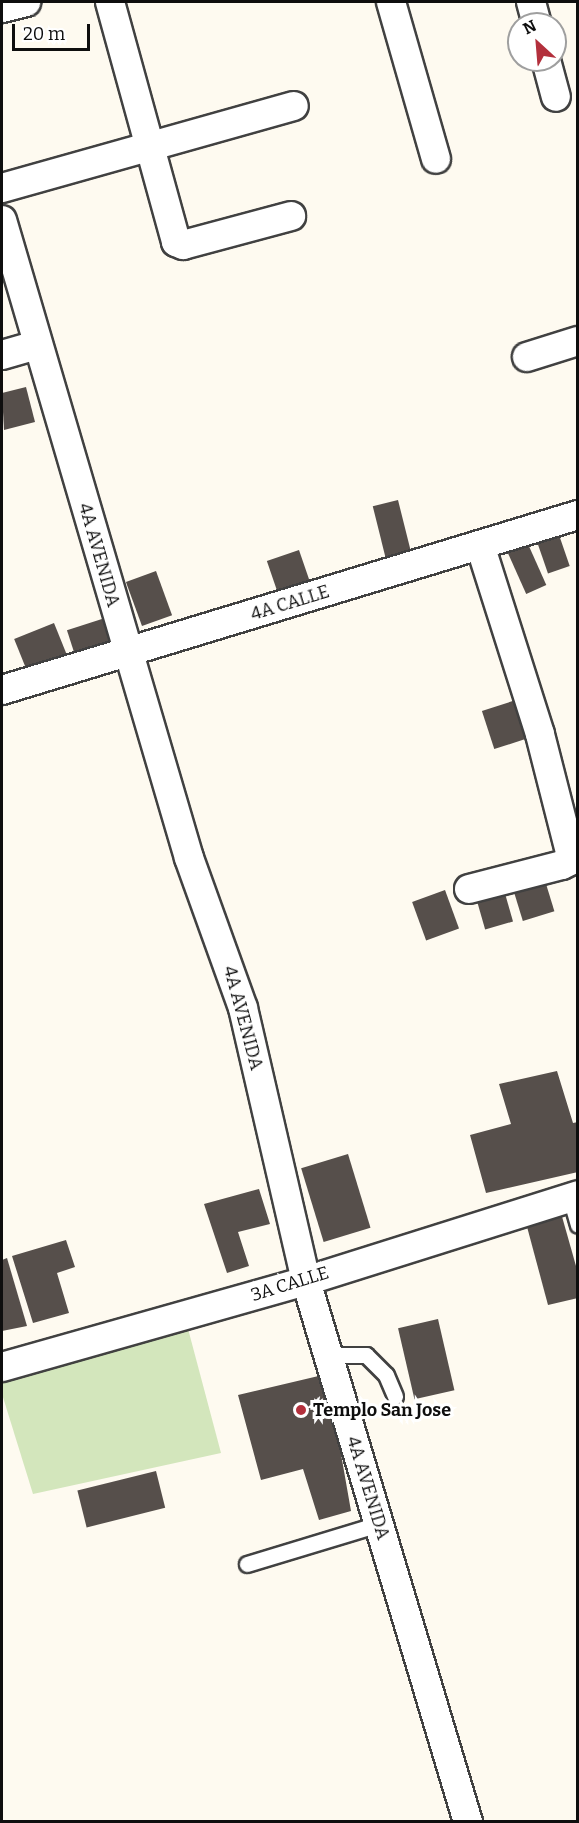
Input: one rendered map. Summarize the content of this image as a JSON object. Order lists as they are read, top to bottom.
{
  "streets": {
    "street": ["4A AVENIDA", "4A CALLE", "3A CALLE"]
  },
  "crossings": [
    ["4A AVENIDA", "4A CALLE"],
    ["4A AVENIDA", "3A CALLE"]
  ],
  "places": ["Templo San Jose"],
  "scale_bar": "20 m",
  "north": "top left"
}
